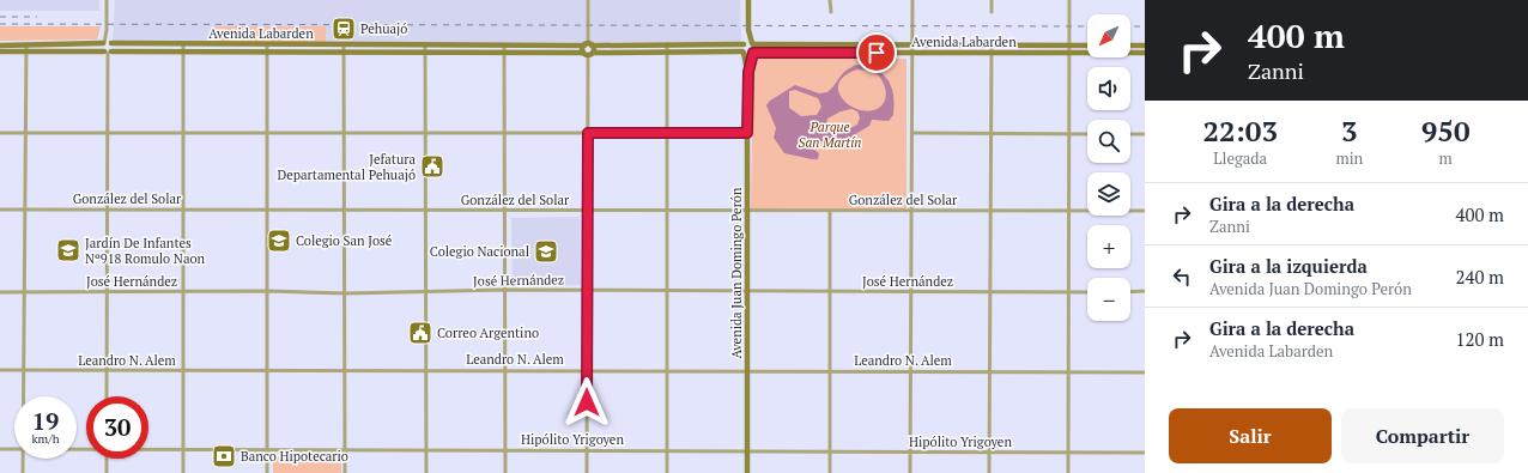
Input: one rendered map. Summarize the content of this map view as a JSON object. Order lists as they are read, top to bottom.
{
  "streets": {
    "main road": ["Avenida Labarden", "Avenida Juan Domingo Perón"],
    "street": [
      "González del Solar",
      "José Hernández",
      "Leandro N. Alem",
      "Hipólito Yrigoyen"
    ]
  },
  "crossings": [
    ["Avenida Labarden", "Avenida Juan Domingo Perón"],
    ["González del Solar", "Avenida Juan Domingo Perón"],
    ["Avenida Juan Domingo Perón", "José Hernández"],
    ["Avenida Juan Domingo Perón", "Leandro N. Alem"],
    ["Avenida Juan Domingo Perón", "Hipólito Yrigoyen"]
  ],
  "parks": ["Parque San Martín"],
  "places": {
    "station": ["Pehuajó"],
    "public building": ["Jefatura Departamental Pehuajó", "Correo Argentino"],
    "school or university": ["Colegio San José", "Jardín De Infantes Nº918 Romulo Naon", "Colegio Nacional"],
    "bank": ["Banco Hipotecario"]
  },
  "north": "bottom left",
  "page": {
    "turn": ["400 m", "Zanni"],
    "map_buttons": ["+", "−"],
    "eta": [
      "22:03",
      "Llegada",
      "3",
      "min",
      "950",
      "m"
    ],
    "list": [
      {
        "name": "Gira a la derecha",
        "note": "Zanni",
        "value": "400 m"
      },
      {
        "name": "Gira a la izquierda",
        "note": "Avenida Juan Domingo Perón",
        "value": "240 m"
      },
      {
        "name": "Gira a la derecha",
        "note": "Avenida Labarden",
        "value": "120 m"
      }
    ],
    "speed": "19 km/h",
    "limit": "30",
    "buttons": ["Salir", "Compartir"]
  }
}
